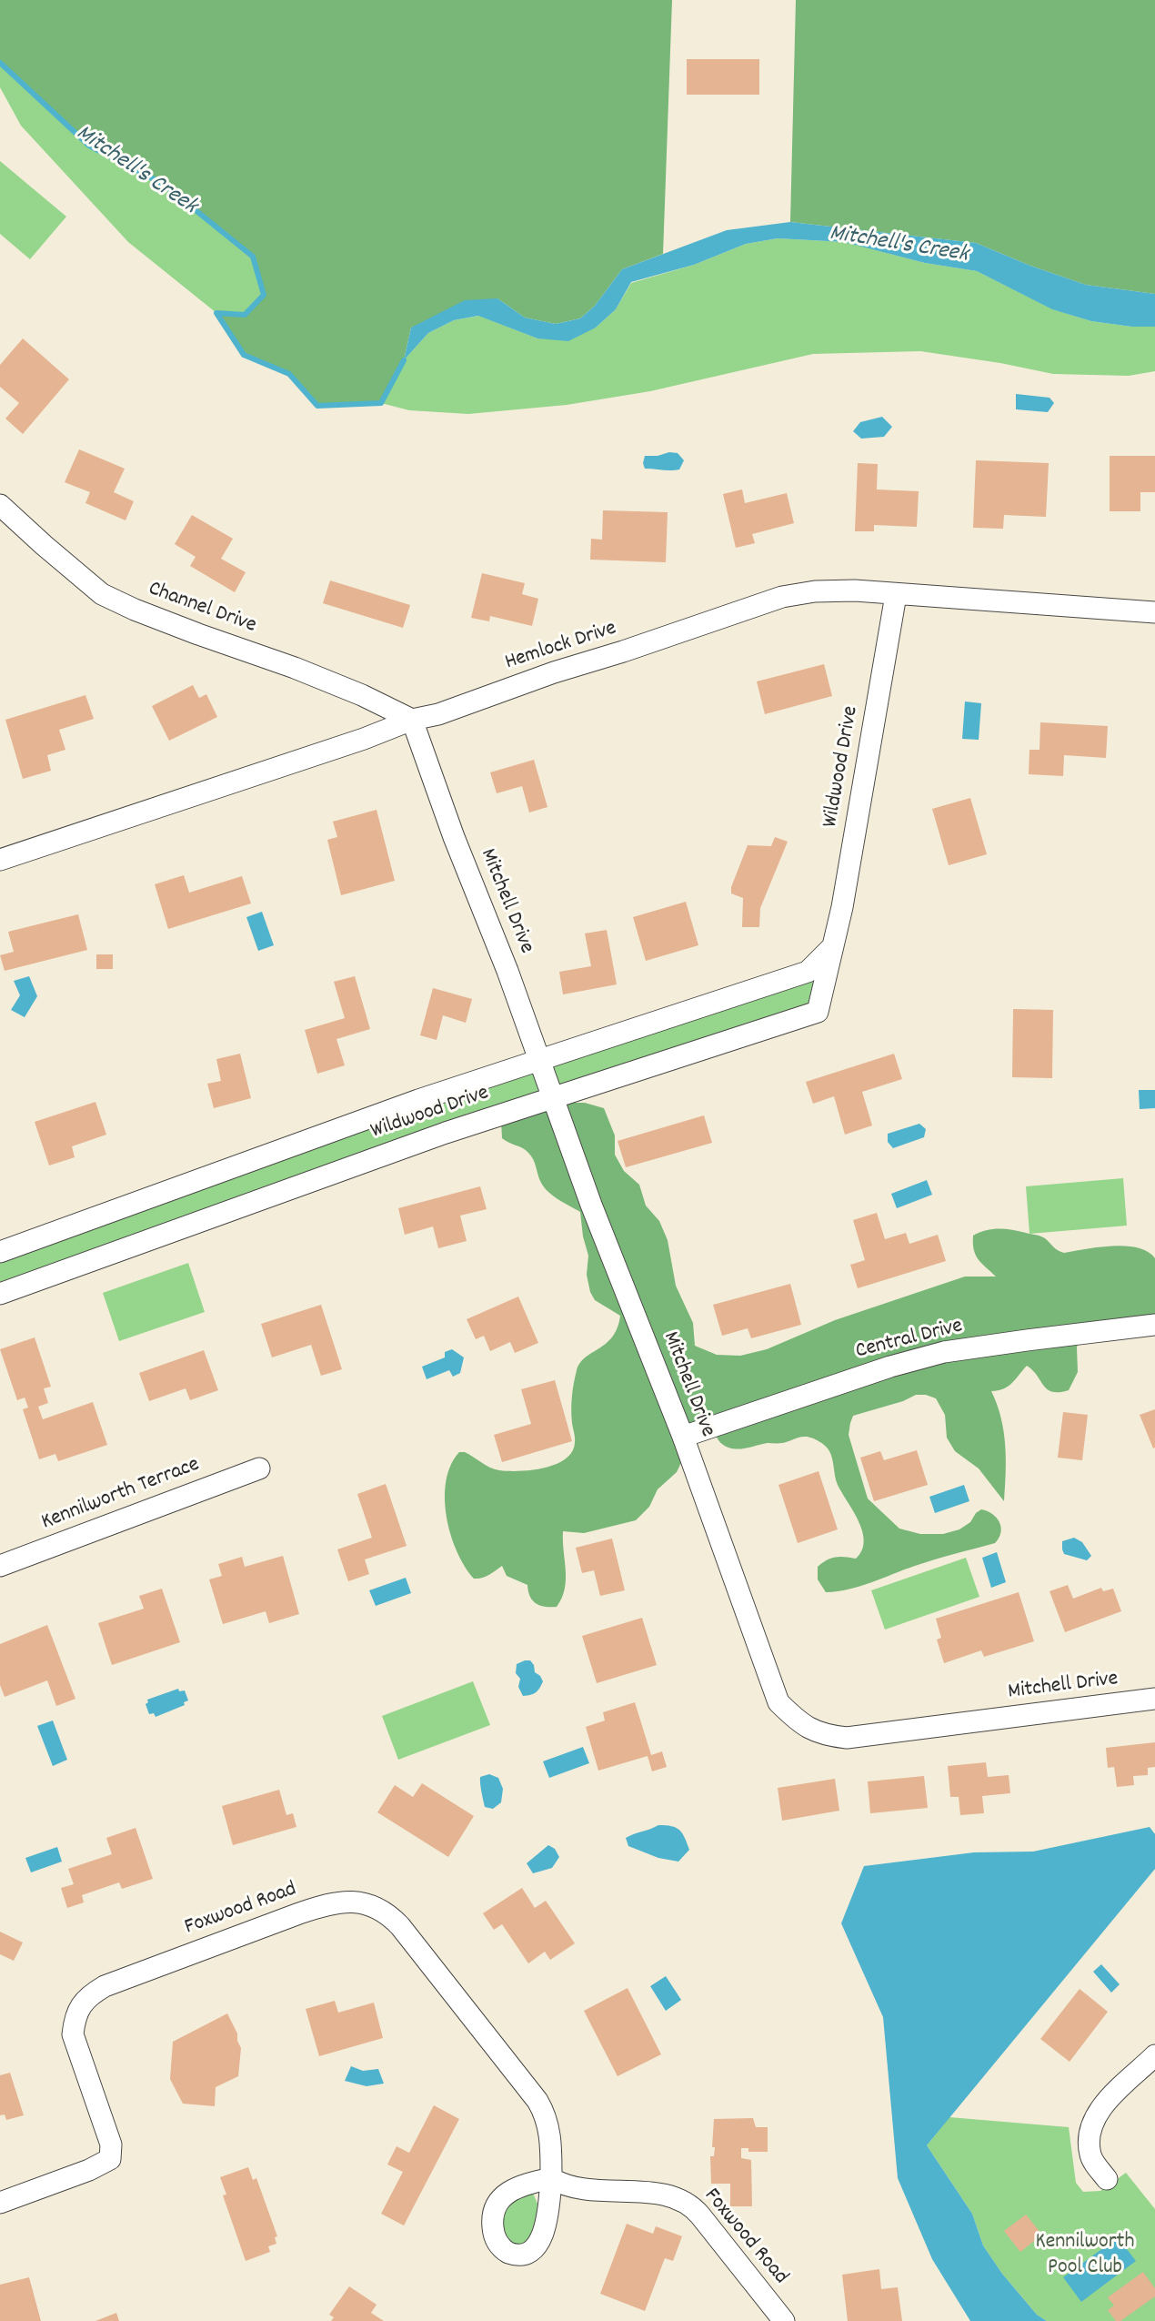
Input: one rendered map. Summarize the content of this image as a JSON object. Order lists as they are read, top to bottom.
{
  "streets": {
    "street": [
      "Channel Drive",
      "Hemlock Drive",
      "Wildwood Drive",
      "Mitchell Drive",
      "Central Drive",
      "Kennilworth Terrace",
      "Foxwood Road"
    ]
  },
  "crossings": [
    ["Channel Drive", "Hemlock Drive"],
    ["Channel Drive", "Mitchell Drive"],
    ["Hemlock Drive", "Wildwood Drive"],
    ["Hemlock Drive", "Mitchell Drive"],
    ["Wildwood Drive", "Mitchell Drive"],
    ["Mitchell Drive", "Central Drive"]
  ],
  "water": ["Mitchell's Creek"],
  "parks": ["Kennilworth Pool Club"]
}
